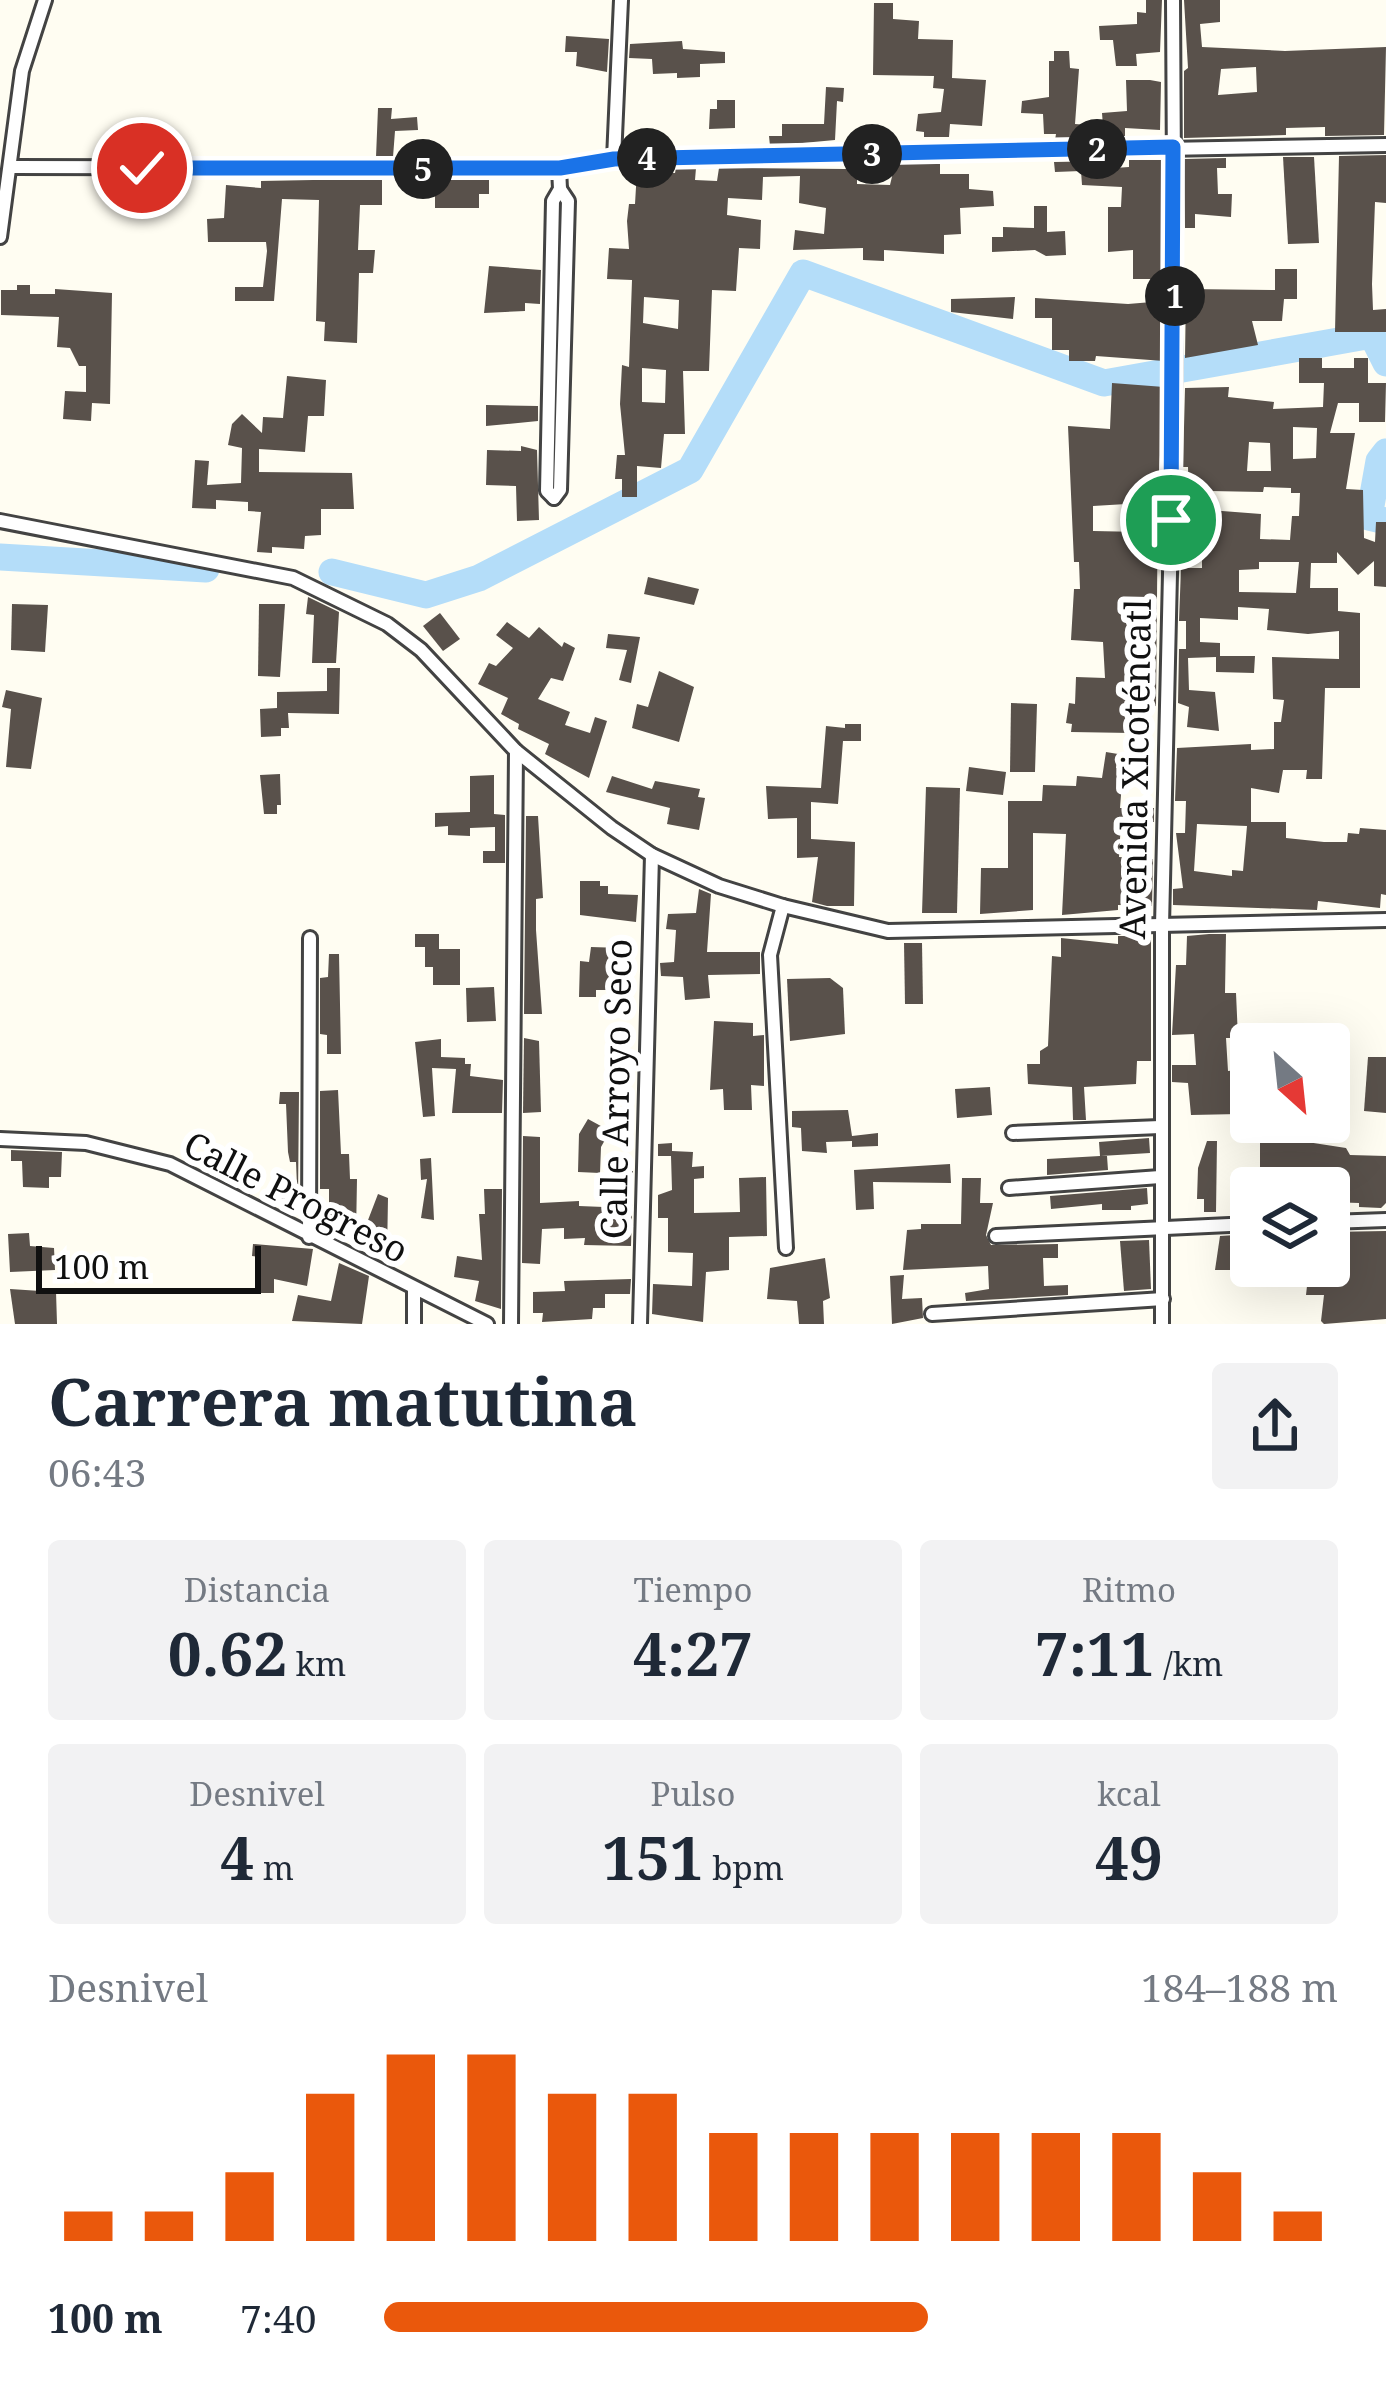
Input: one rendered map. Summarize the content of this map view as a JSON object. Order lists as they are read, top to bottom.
{
  "streets": {
    "street": ["Avenida Xicoténcatl", "Calle Arroyo Seco", "Calle Progreso"]
  },
  "scale_bar": "100 m",
  "north": "bottom right",
  "page": {
    "pins": [
      "2",
      "3",
      "4",
      "5",
      "1"
    ],
    "scale": "100 m",
    "heading": ["Carrera matutina", "06:43"],
    "stats": [
      ["Distancia", "0.62 km"],
      ["Tiempo", "4:27"],
      ["Ritmo", "7:11 /km"],
      ["Desnivel", "4 m"],
      ["Pulso", "151 bpm"],
      ["kcal", "49"]
    ],
    "chart": ["Desnivel", "184–188 m"],
    "list": [
      {
        "name": "100 m",
        "note": "7:40"
      }
    ]
  }
}
